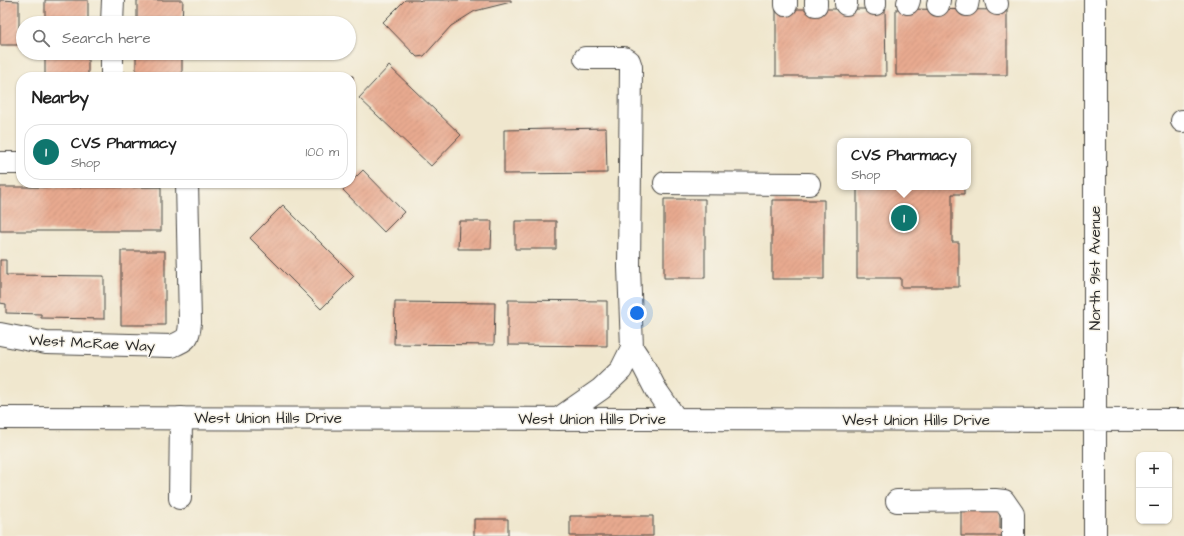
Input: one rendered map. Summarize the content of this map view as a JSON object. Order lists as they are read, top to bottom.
{
  "streets": {
    "main road": ["North 91st Avenue", "West McRae Way", "West Union Hills Drive"]
  },
  "crossings": [
    ["North 91st Avenue", "West Union Hills Drive"]
  ],
  "page": {
    "search": "Search here",
    "heading": "Nearby",
    "list": [
      {
        "mark": "1",
        "name": "CVS Pharmacy",
        "note": "Shop",
        "value": "100 m"
      }
    ],
    "popup": ["CVS Pharmacy", "Shop"],
    "pins": "1",
    "map_buttons": ["+", "−"]
  }
}
